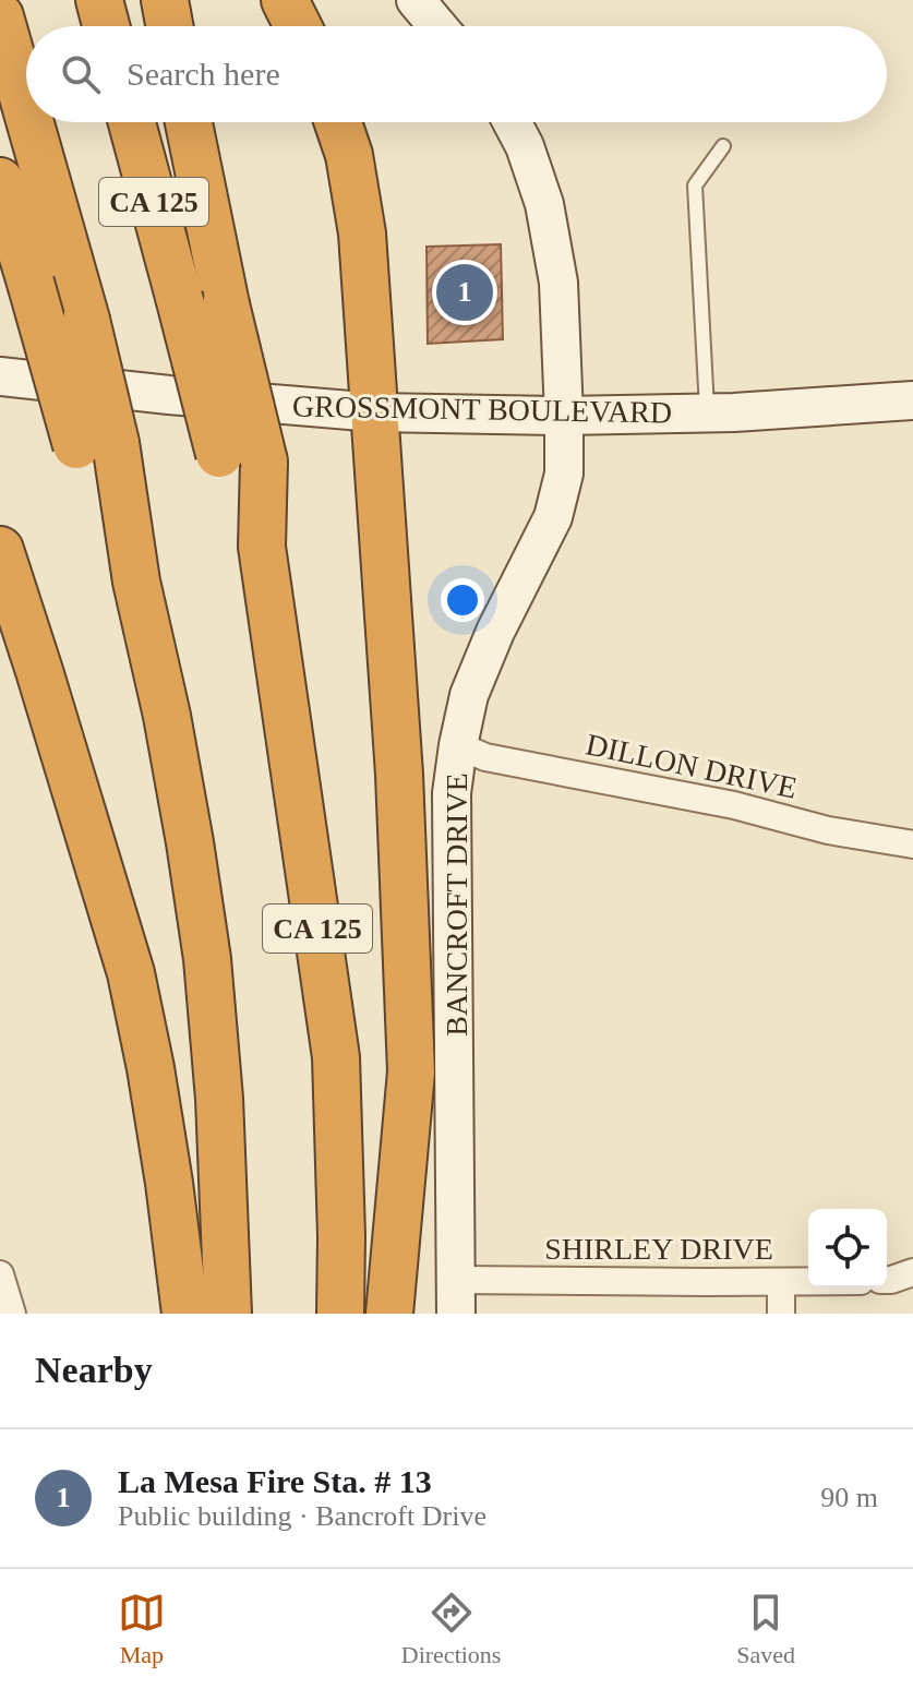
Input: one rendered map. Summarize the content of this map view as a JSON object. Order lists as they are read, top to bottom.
{
  "streets": {
    "highway": ["CA 125"],
    "street": [
      "GROSSMONT BOULEVARD",
      "DILLON DRIVE",
      "BANCROFT DRIVE",
      "SHIRLEY DRIVE"
    ]
  },
  "crossings": [
    ["GROSSMONT BOULEVARD", "BANCROFT DRIVE"],
    ["DILLON DRIVE", "BANCROFT DRIVE"],
    ["BANCROFT DRIVE", "SHIRLEY DRIVE"]
  ],
  "page": {
    "search": "Search here",
    "pins": "1",
    "heading": "Nearby",
    "list": [
      {
        "mark": "1",
        "name": "La Mesa Fire Sta. # 13",
        "note": "Public building · Bancroft Drive",
        "value": "90 m"
      }
    ],
    "nav": ["Map", "Directions", "Saved"]
  }
}
